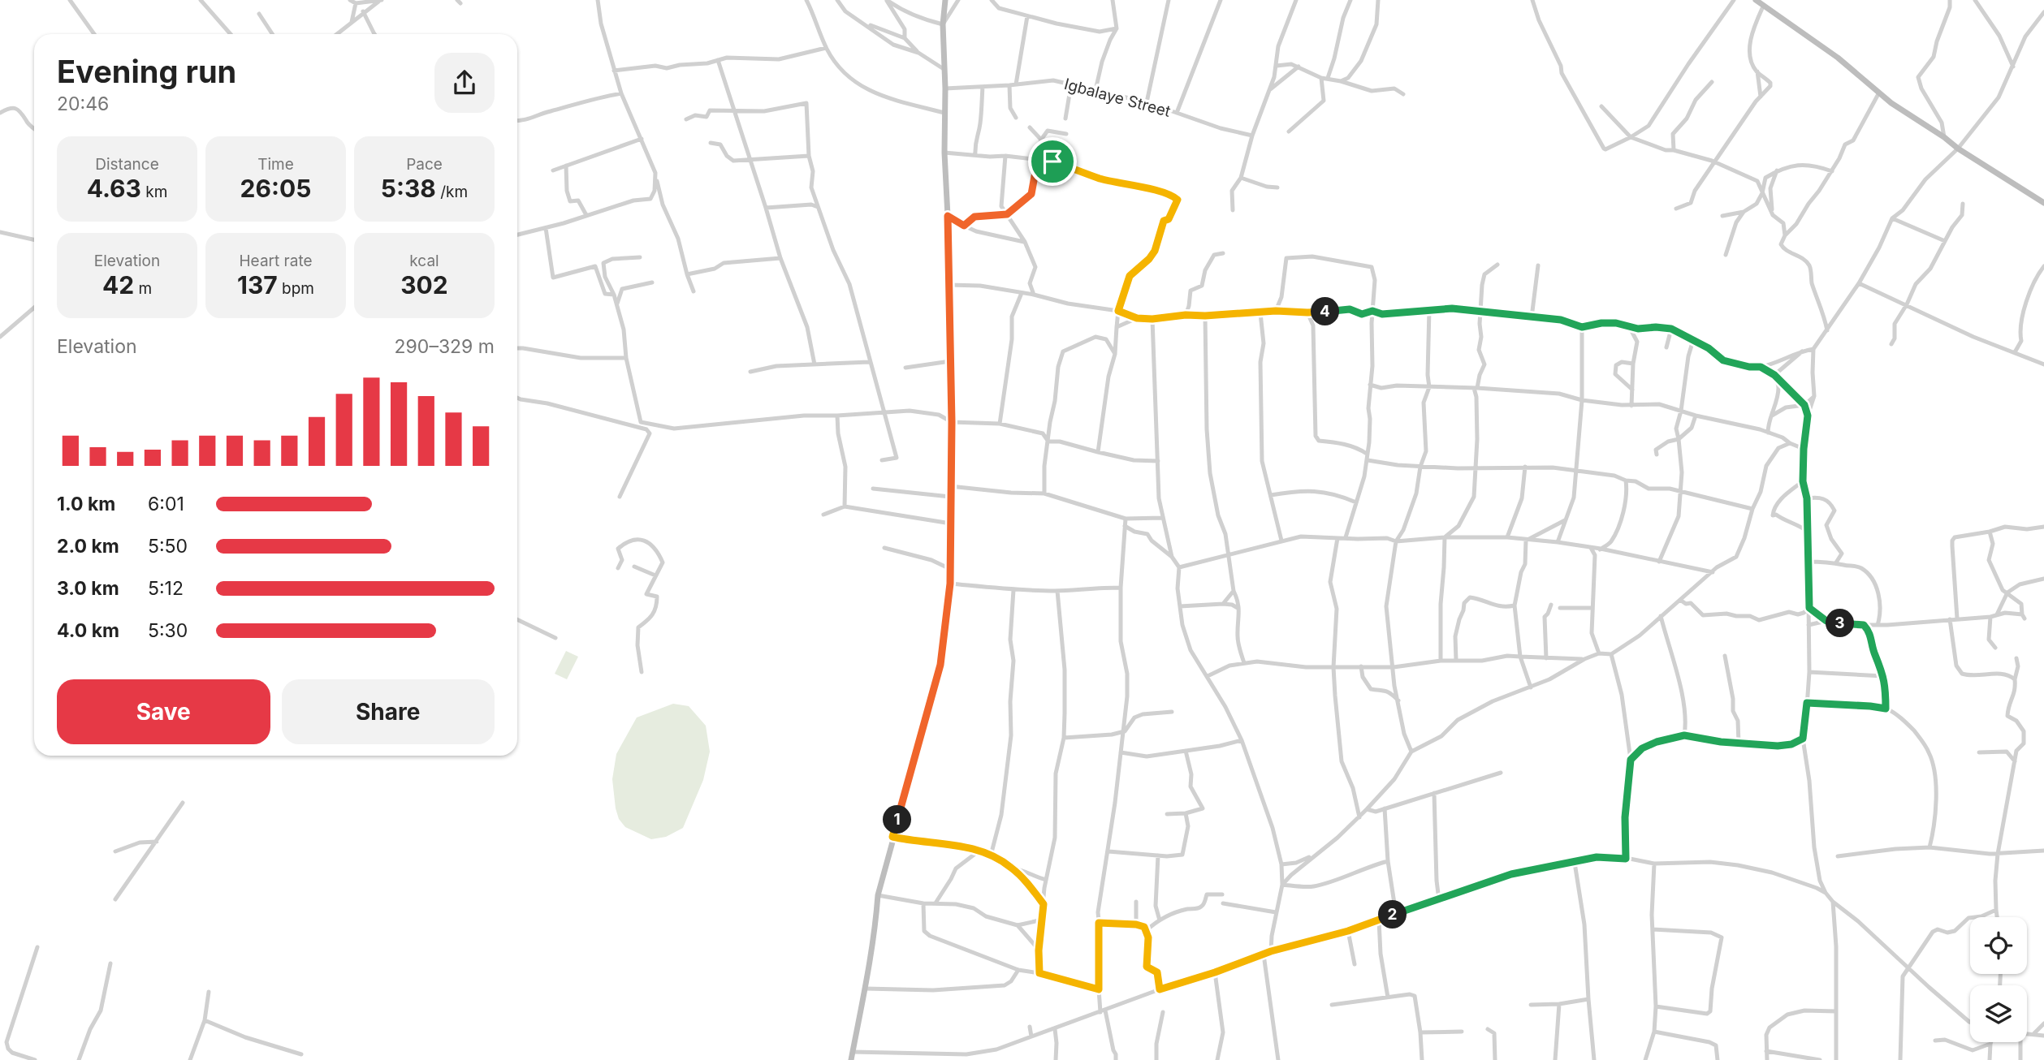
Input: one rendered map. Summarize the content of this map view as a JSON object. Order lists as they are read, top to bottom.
{
  "streets": {
    "street": ["Igbalaye Street"]
  },
  "page": {
    "heading": ["Evening run", "20:46"],
    "stats": [
      ["Distance", "4.63 km"],
      ["Time", "26:05"],
      ["Pace", "5:38 /km"],
      ["Elevation", "42 m"],
      ["Heart rate", "137 bpm"],
      ["kcal", "302"]
    ],
    "pins": [
      "4",
      "3",
      "1",
      "2"
    ],
    "chart": ["Elevation", "290–329 m"],
    "list": [
      {
        "name": "1.0 km",
        "note": "6:01"
      },
      {
        "name": "2.0 km",
        "note": "5:50"
      },
      {
        "name": "3.0 km",
        "note": "5:12"
      },
      {
        "name": "4.0 km",
        "note": "5:30"
      }
    ],
    "buttons": ["Save", "Share"]
  }
}
